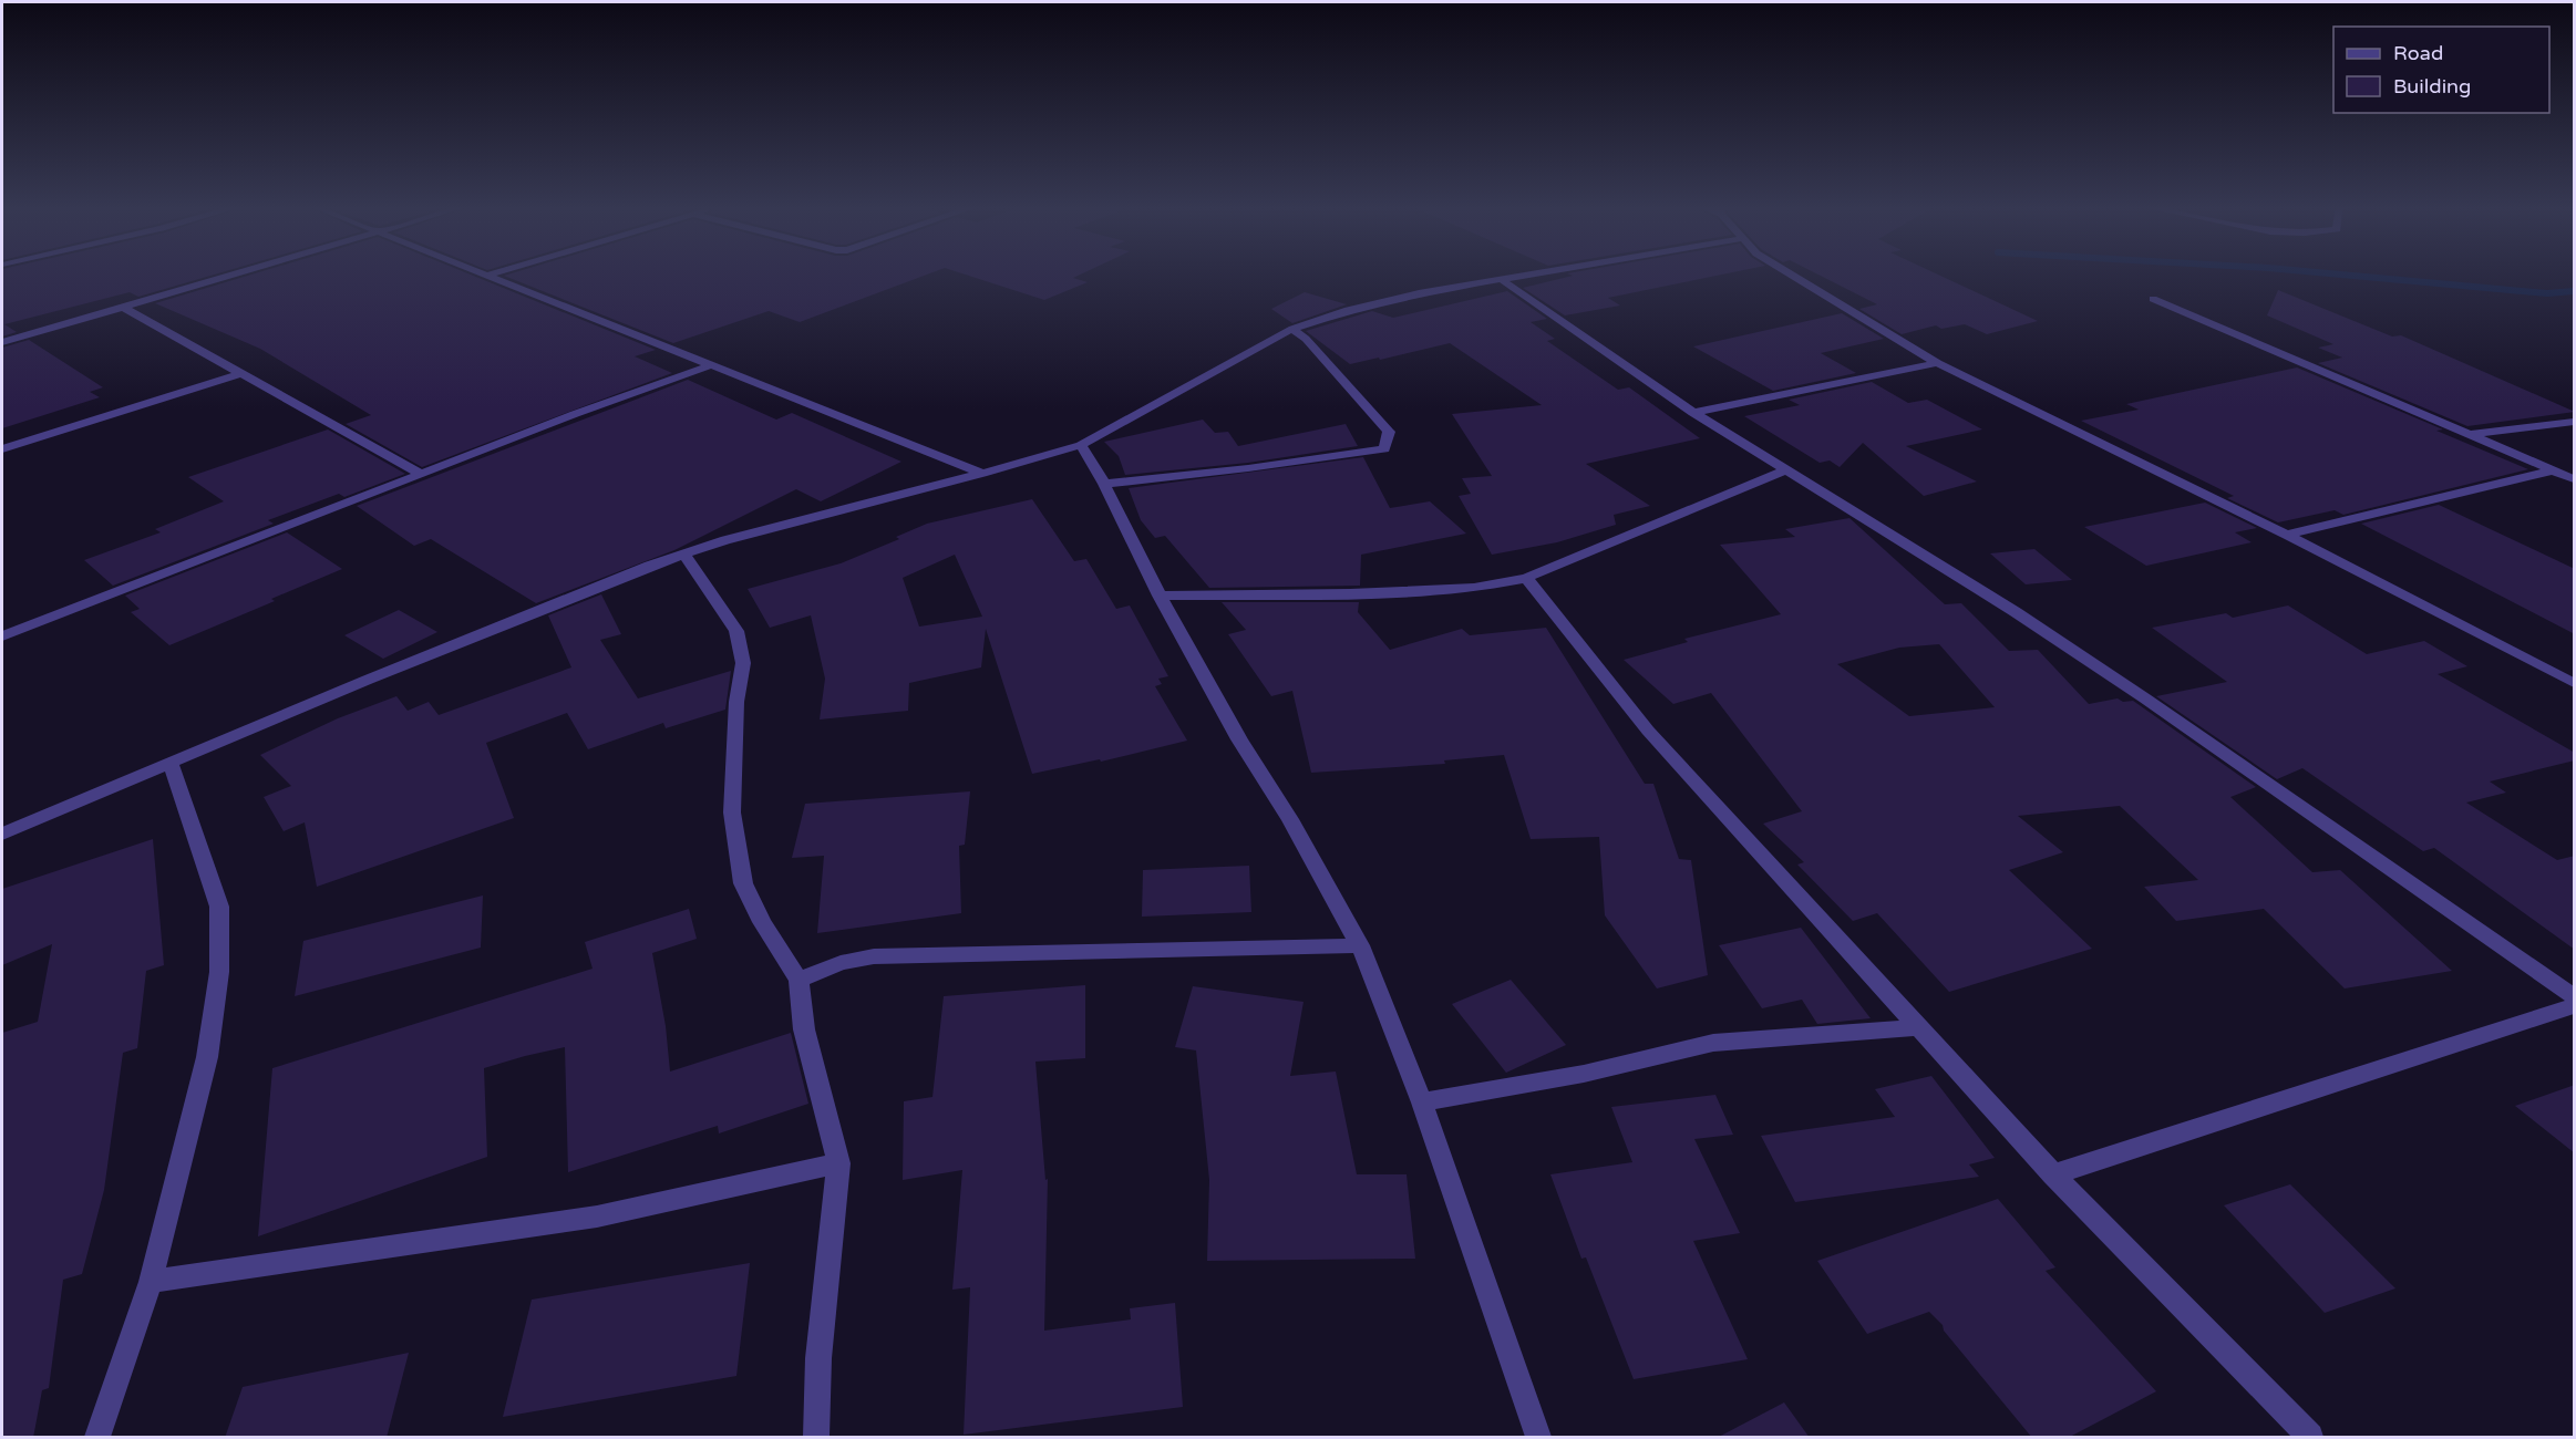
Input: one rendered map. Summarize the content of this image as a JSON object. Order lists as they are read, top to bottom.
{
  "legend": ["Road", "Building"]
}
